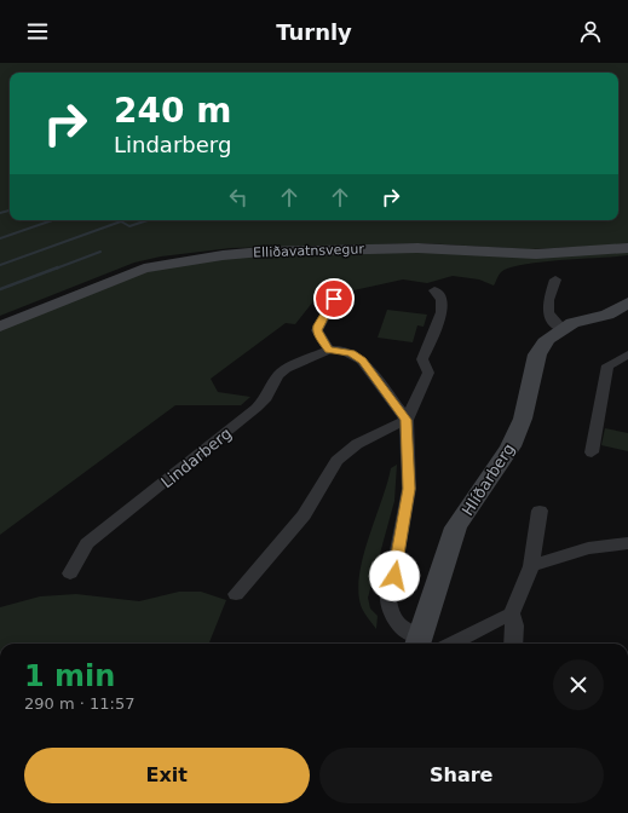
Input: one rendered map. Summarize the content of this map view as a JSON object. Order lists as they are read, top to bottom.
{
  "streets": {
    "main road": ["Elliðavatnsvegur", "Hlíðarberg"],
    "street": ["Lindarberg"]
  },
  "page": {
    "header": "Turnly",
    "turn": ["240 m", "Lindarberg"],
    "heading": ["1 min", "290 m · 11:57"],
    "buttons": ["Exit", "Share"]
  }
}
